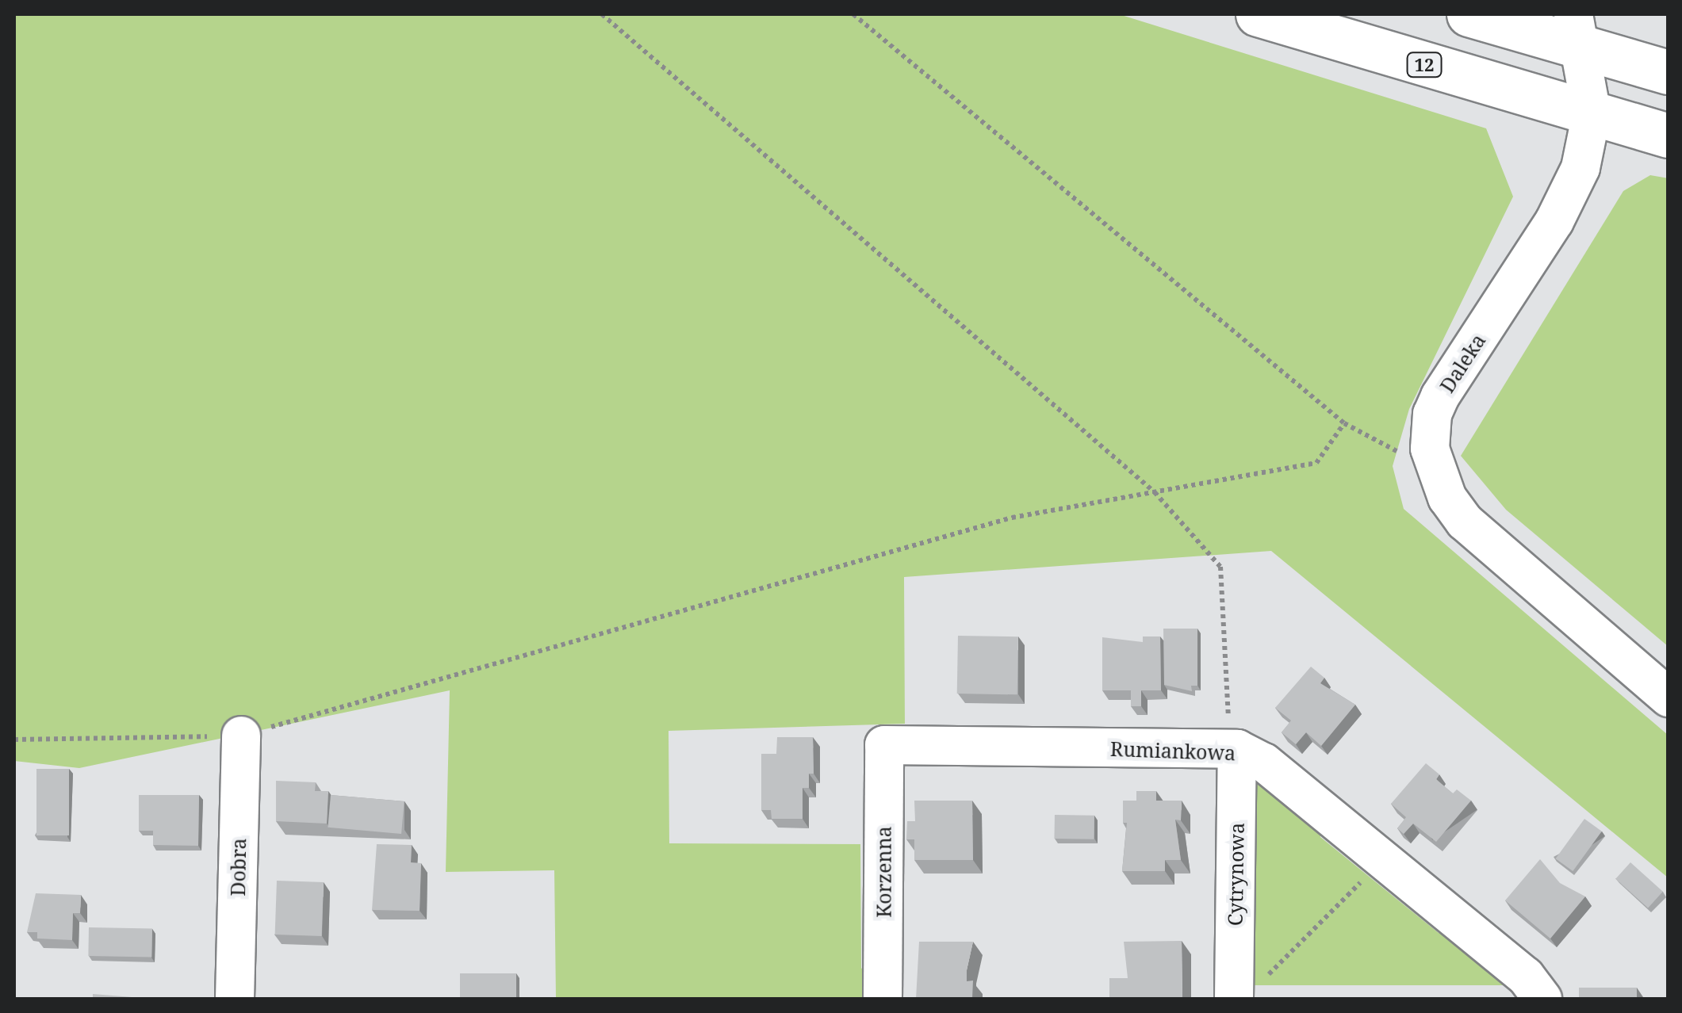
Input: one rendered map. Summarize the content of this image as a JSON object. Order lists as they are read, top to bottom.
{
  "streets": {
    "main road": ["12"],
    "street": [
      "Daleka",
      "Rumiankowa",
      "Dobra",
      "Korzenna",
      "Cytrynowa"
    ]
  },
  "crossings": [
    ["12", "Daleka"],
    ["Rumiankowa", "Korzenna"],
    ["Rumiankowa", "Cytrynowa"]
  ]
}
